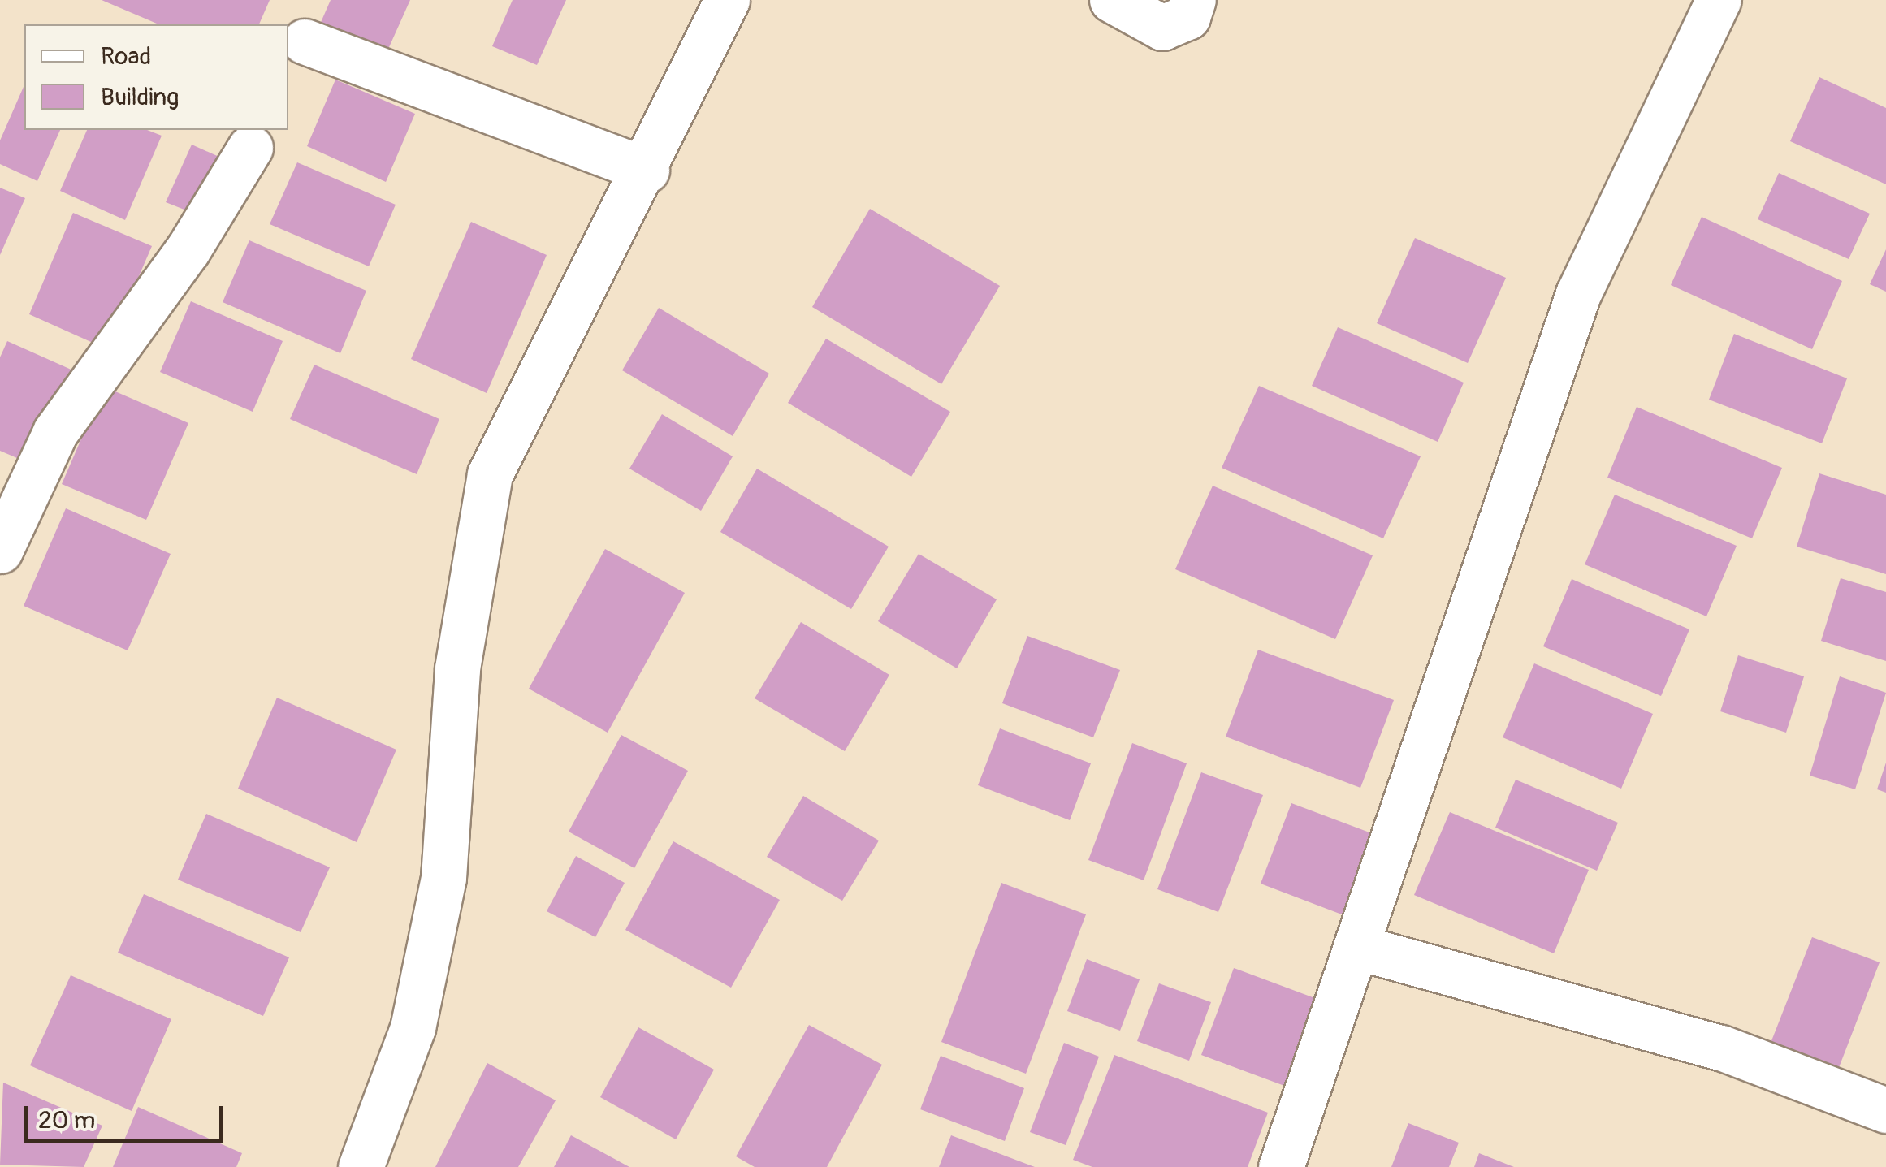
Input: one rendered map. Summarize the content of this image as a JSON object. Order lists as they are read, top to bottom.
{
  "legend": ["Road", "Building"],
  "scale_bar": "20 m"
}
